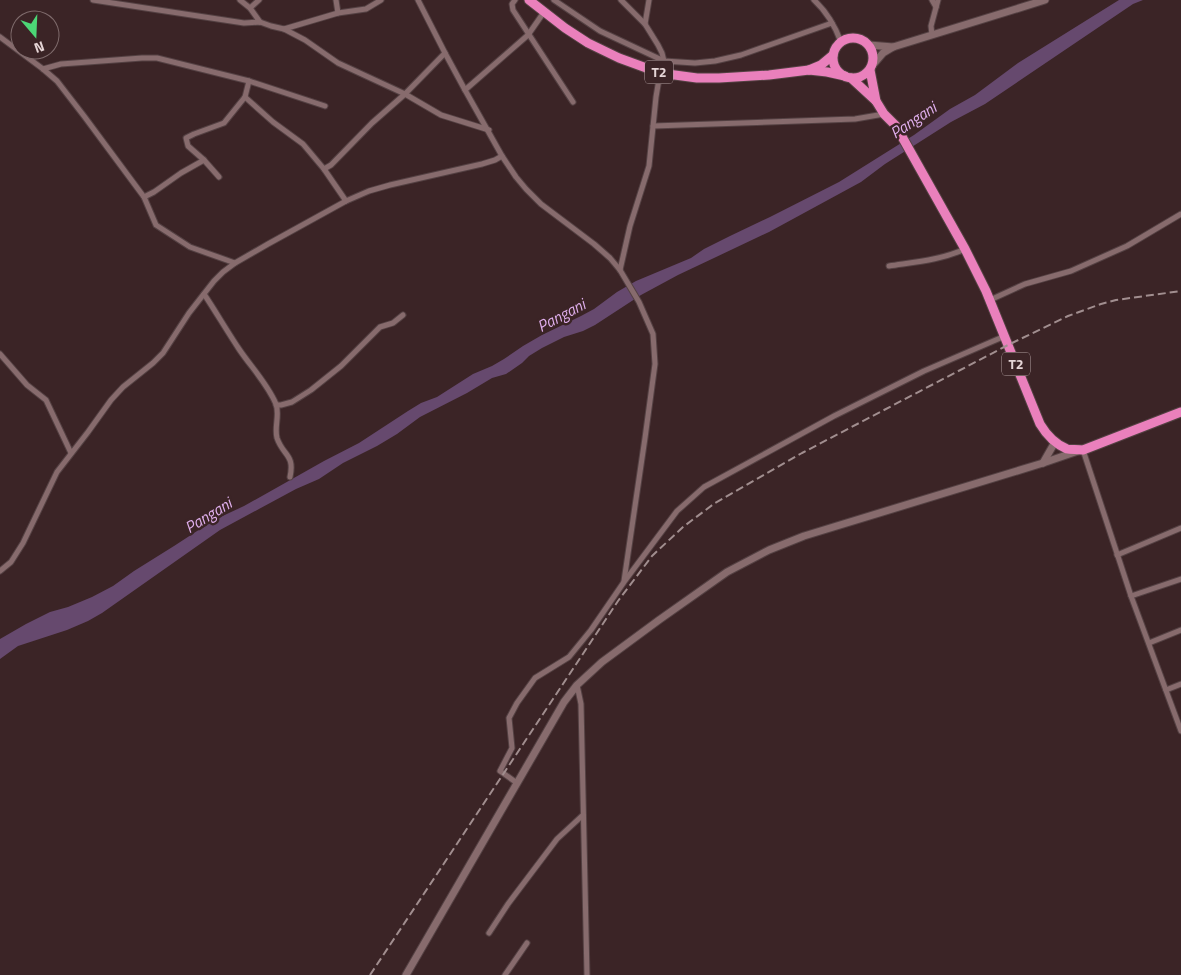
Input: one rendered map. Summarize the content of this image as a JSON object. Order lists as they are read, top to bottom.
{
  "streets": {
    "highway": ["T2"]
  },
  "water": ["Pangani"],
  "north": "bottom"
}
